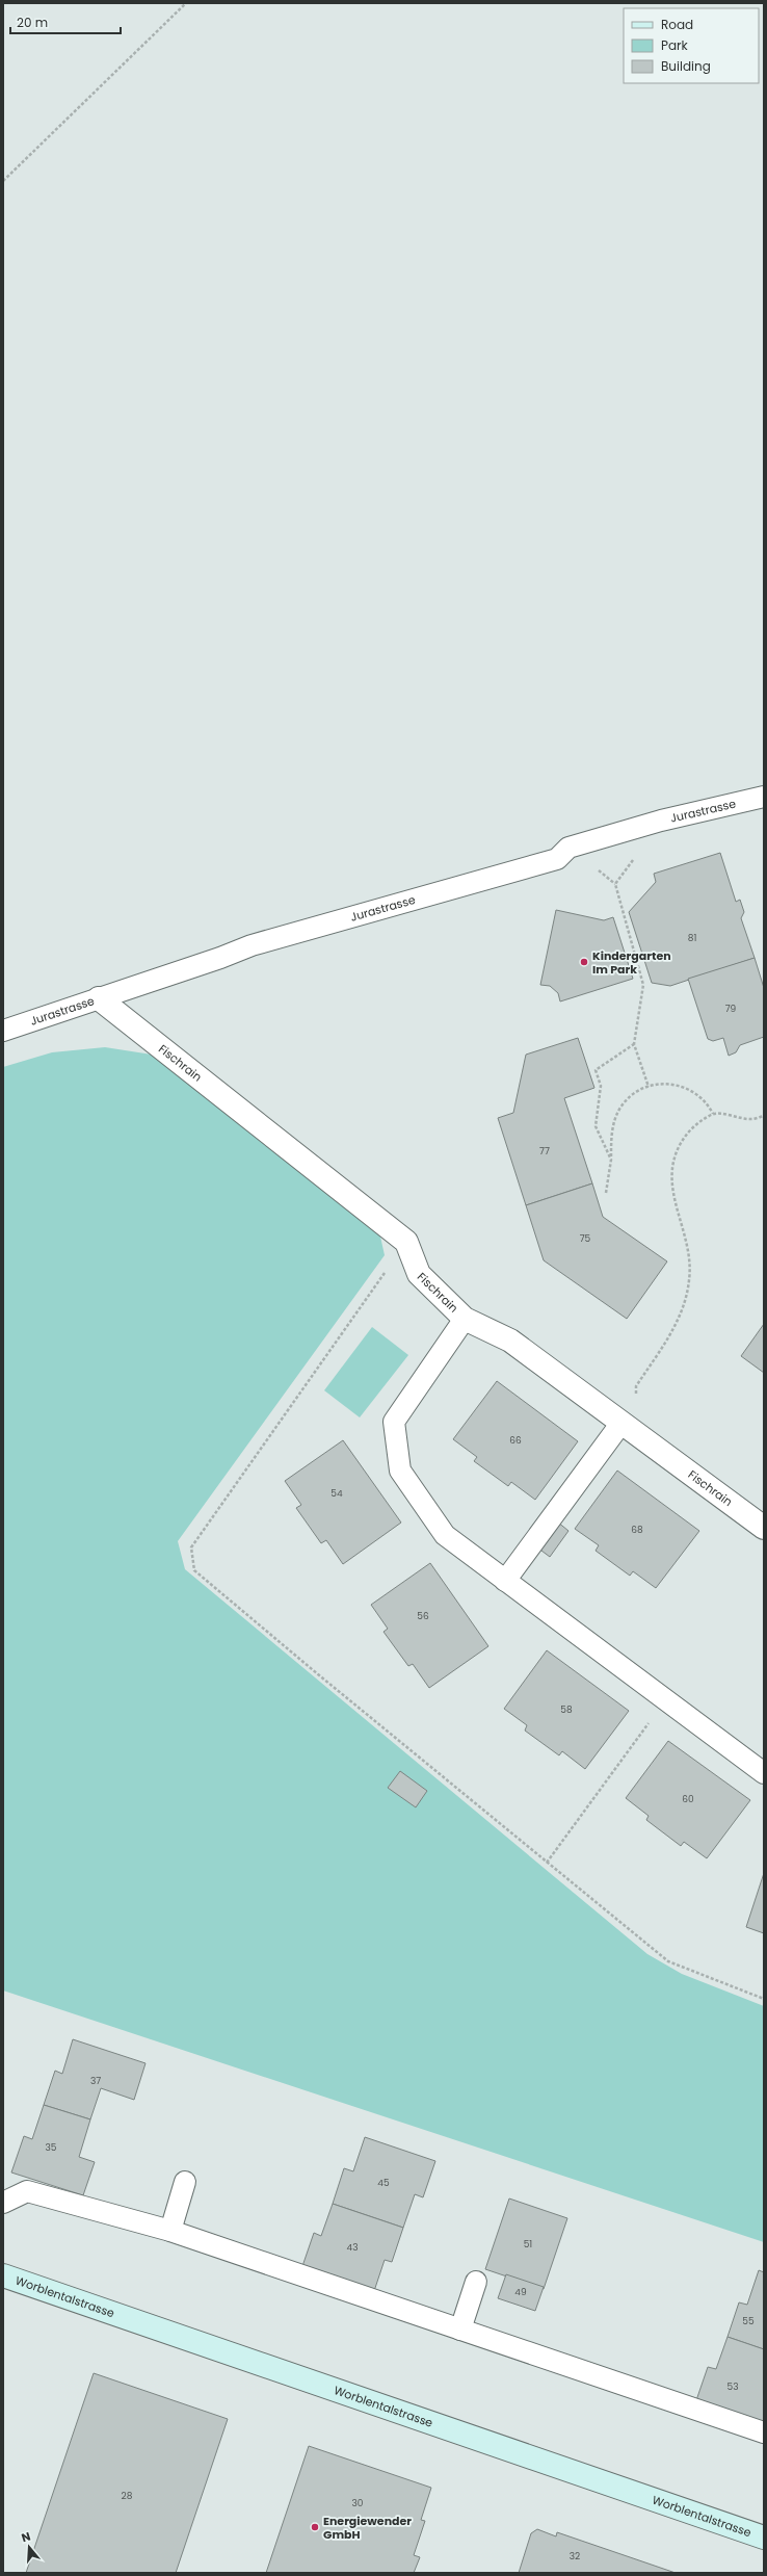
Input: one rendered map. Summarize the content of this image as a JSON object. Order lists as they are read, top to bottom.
{
  "streets": {
    "main road": ["Worblentalstrasse"],
    "street": ["Fischrain"],
    "lane": ["Jurastrasse"]
  },
  "crossings": [
    ["Jurastrasse", "Fischrain"]
  ],
  "places": ["Kindergarten Im Park", "Energiewender GmbH"],
  "house_numbers": [
    "81",
    "79",
    "77",
    "75",
    "66",
    "54",
    "68",
    "56",
    "58",
    "60",
    "37",
    "35",
    "45",
    "51",
    "43",
    "49",
    "55",
    "53",
    "28",
    "30",
    "32"
  ],
  "legend": ["Road", "Park", "Building"],
  "scale_bar": "20 m",
  "north": "top"
}
